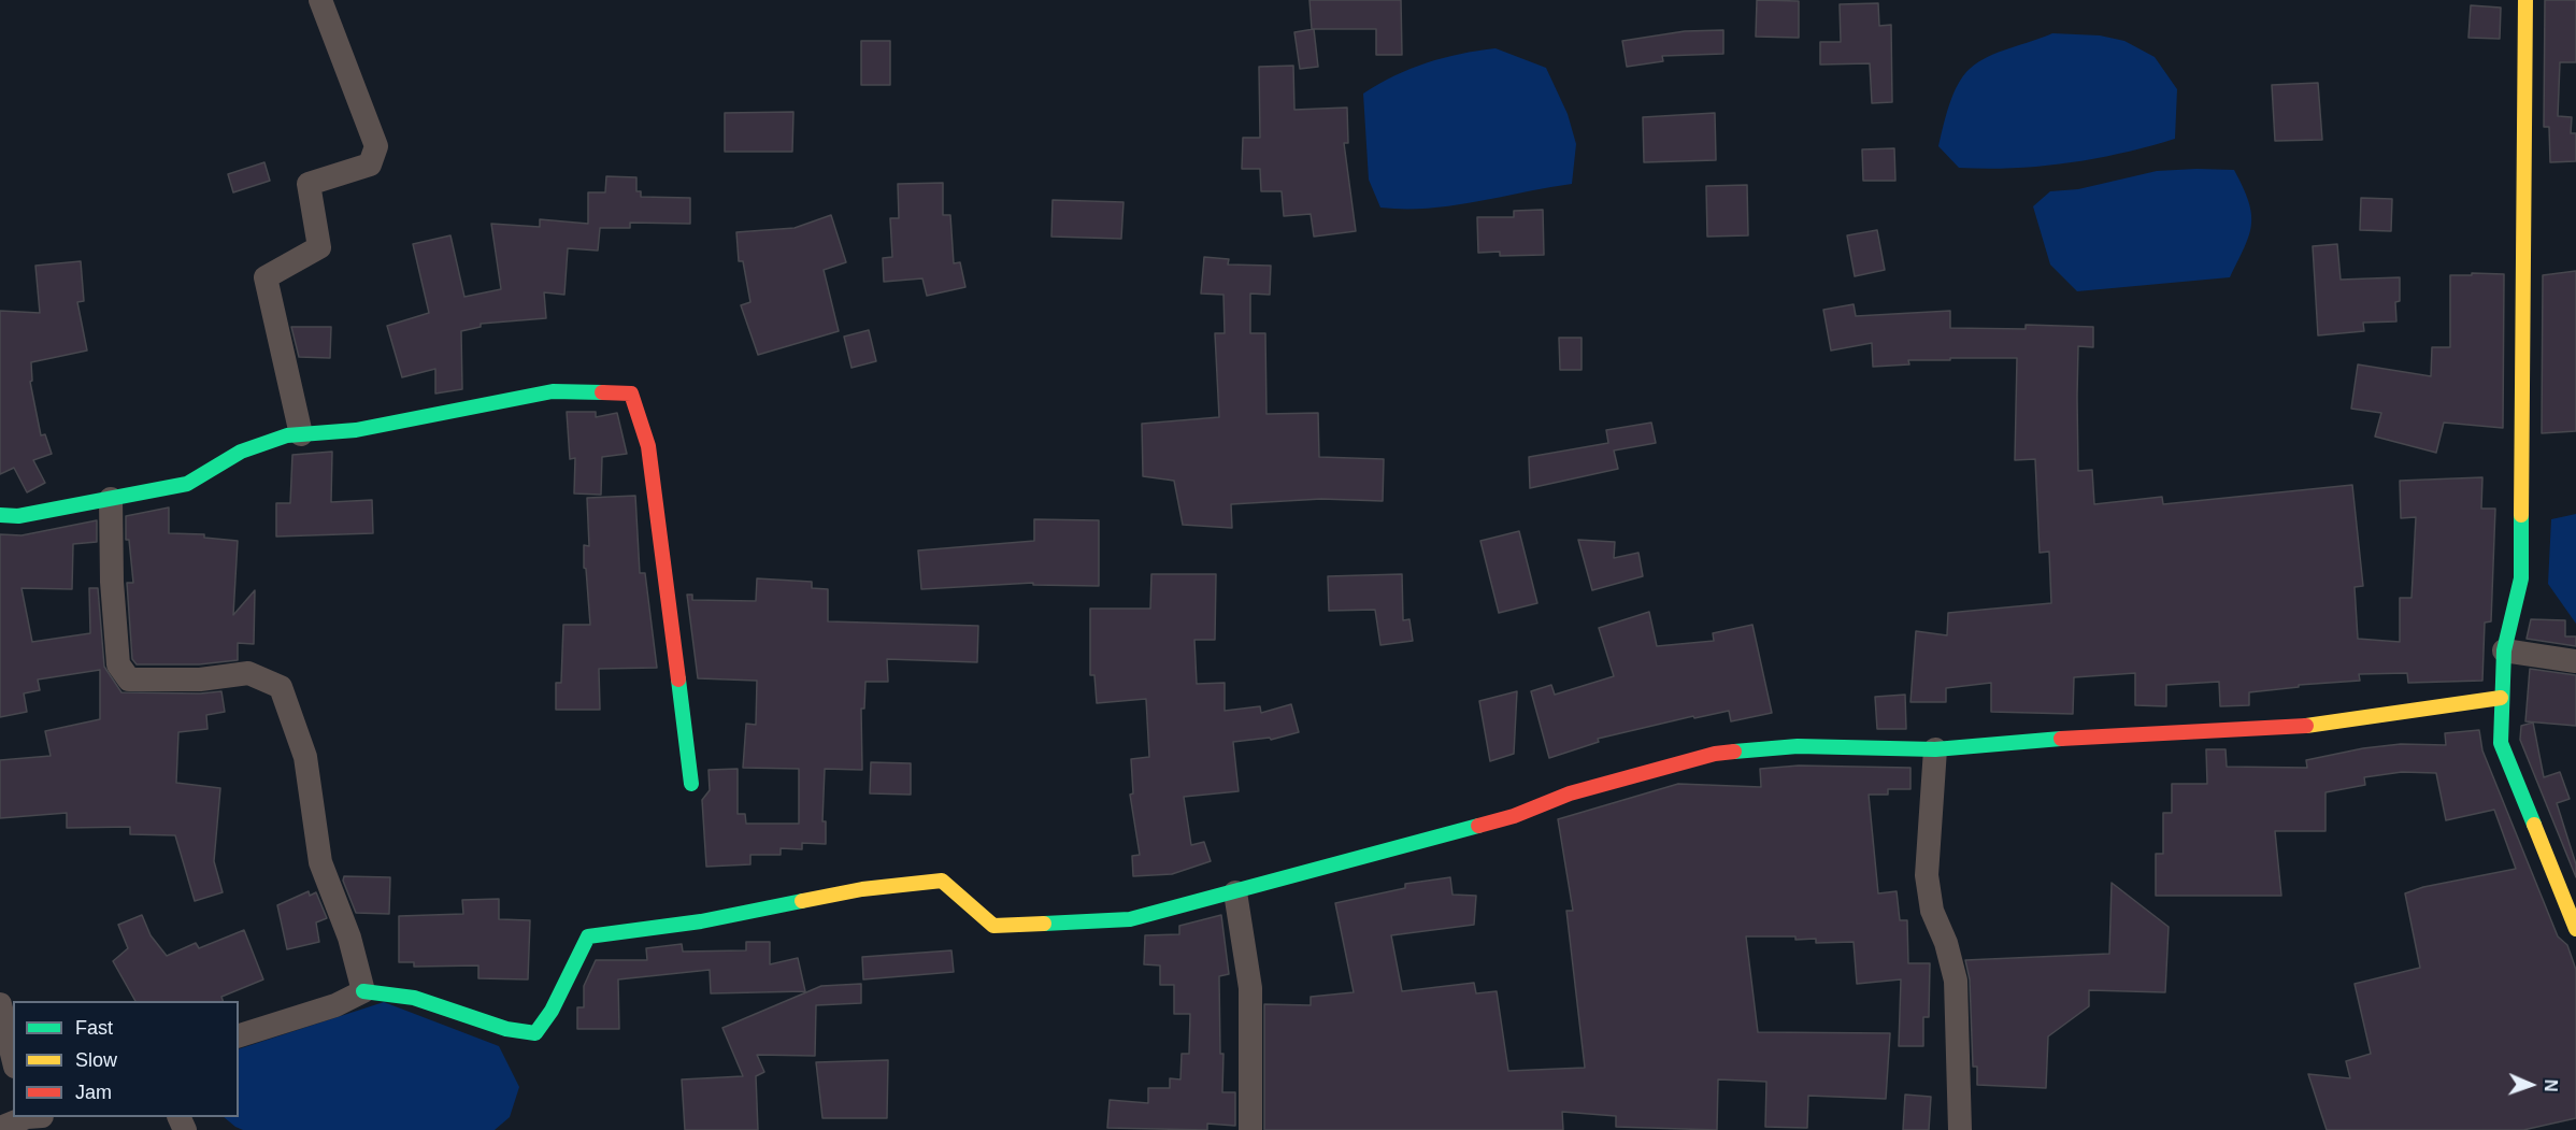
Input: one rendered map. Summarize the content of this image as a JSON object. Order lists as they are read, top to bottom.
{
  "legend": ["Fast", "Slow", "Jam"],
  "north": "right"
}
